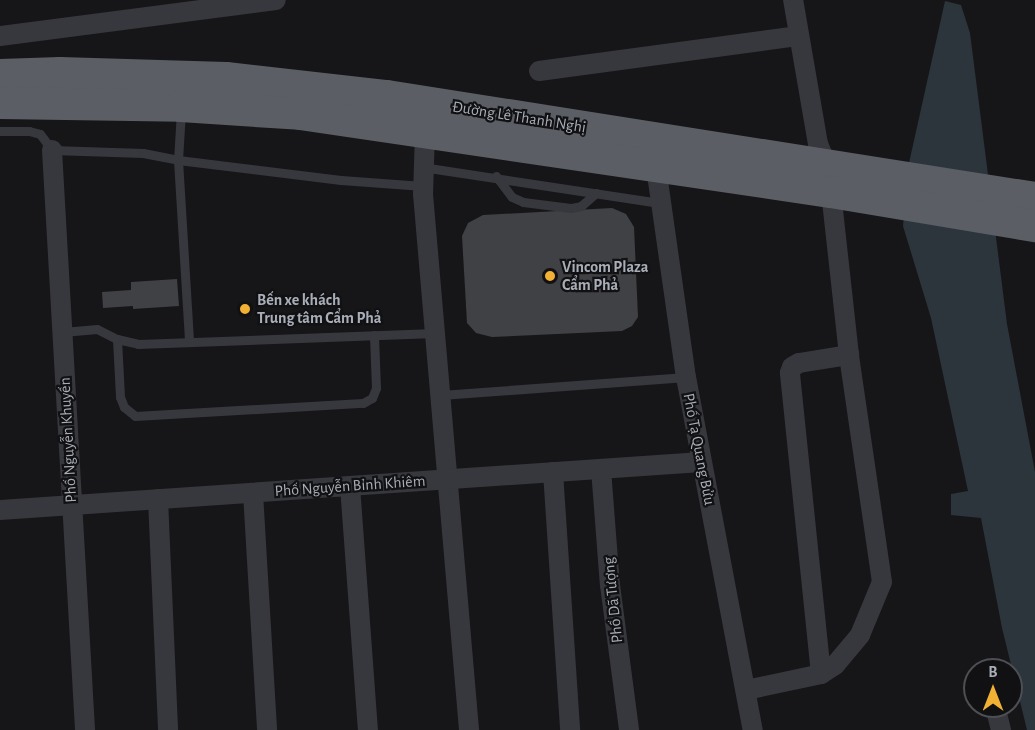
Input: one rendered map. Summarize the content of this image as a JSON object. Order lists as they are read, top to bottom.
{
  "streets": {
    "highway": ["Đường Lê Thanh Nghị"],
    "street": [
      "Phố Nguyễn Khuyến",
      "Phố Tạ Quang Bửu",
      "Phố Nguyễn Bỉnh Khiêm",
      "Phố Dã Tượng"
    ]
  },
  "crossings": [
    ["Đường Lê Thanh Nghị", "Phố Tạ Quang Bửu"],
    ["Phố Nguyễn Khuyến", "Phố Nguyễn Bỉnh Khiêm"],
    ["Phố Tạ Quang Bửu", "Phố Nguyễn Bỉnh Khiêm"],
    ["Phố Nguyễn Bỉnh Khiêm", "Phố Dã Tượng"]
  ],
  "places": ["Vincom Plaza Cẩm Phả", "Bến xe khách Trung tâm Cẩm Phả"],
  "north": "top"
}
